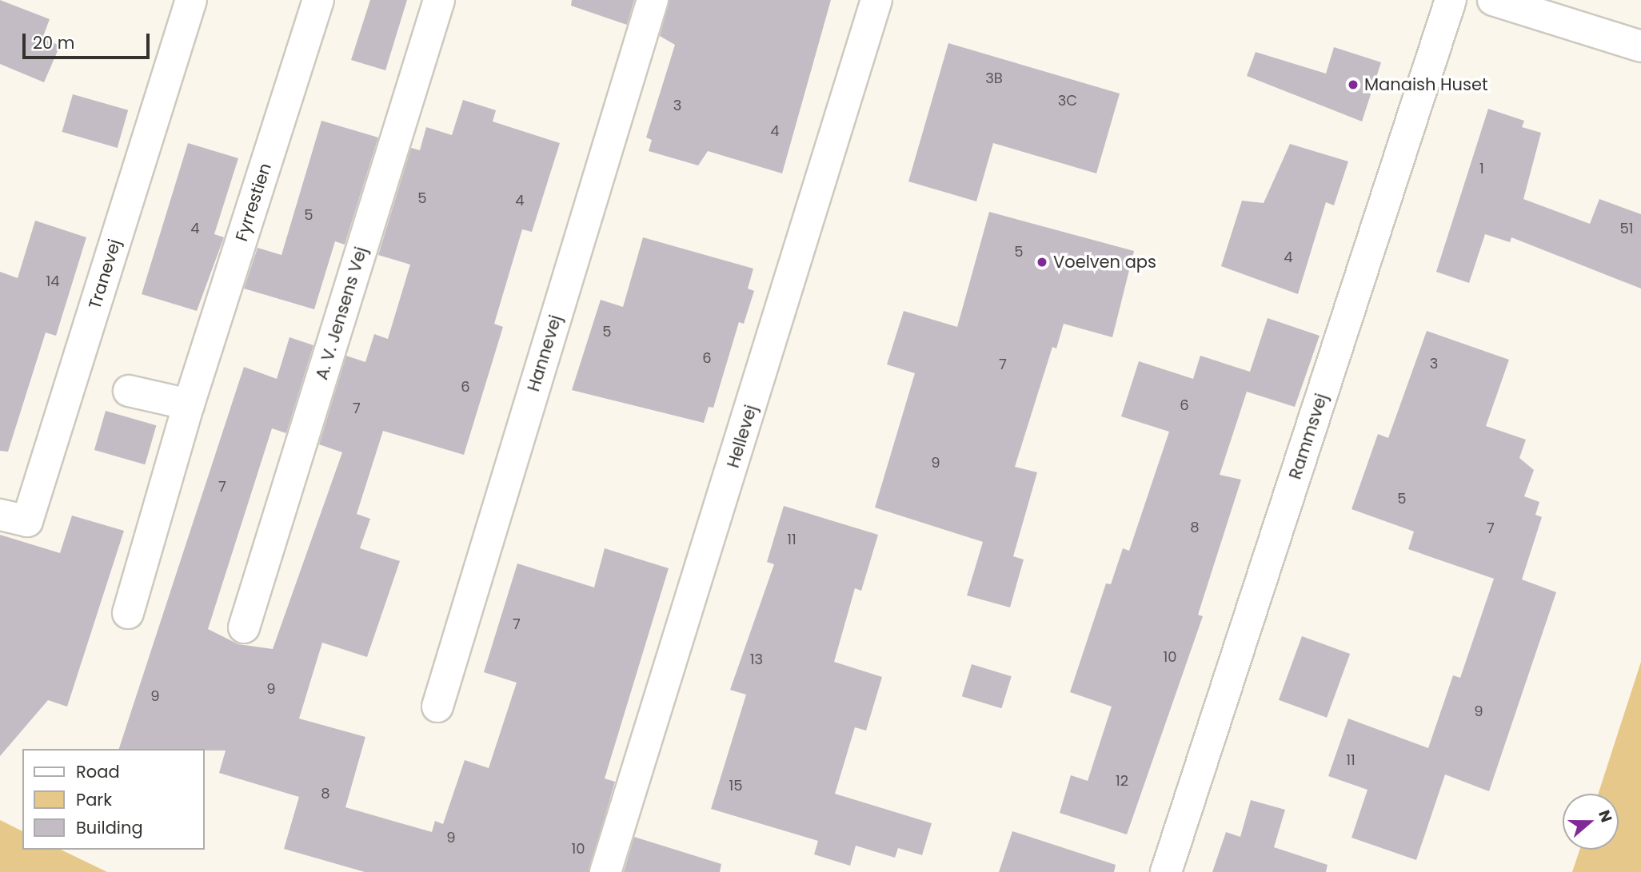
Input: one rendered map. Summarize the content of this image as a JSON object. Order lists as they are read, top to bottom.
{
  "streets": {
    "street": [
      "Fyrrestien",
      "Tranevej",
      "A. V. Jensens Vej",
      "Hannevej",
      "Hellevej",
      "Rammsvej"
    ]
  },
  "places": ["Manaish Huset", "Voelven aps"],
  "house_numbers": [
    "3B",
    "3C",
    "3",
    "4",
    "1",
    "5",
    "4",
    "5",
    "4",
    "51",
    "5",
    "4",
    "14",
    "5",
    "6",
    "3",
    "7",
    "6",
    "6",
    "7",
    "9",
    "7",
    "5",
    "8",
    "7",
    "11",
    "7",
    "10",
    "13",
    "9",
    "9",
    "9",
    "11",
    "12",
    "15",
    "8",
    "9",
    "10"
  ],
  "legend": ["Road", "Park", "Building"],
  "scale_bar": "20 m",
  "north": "right"
}
